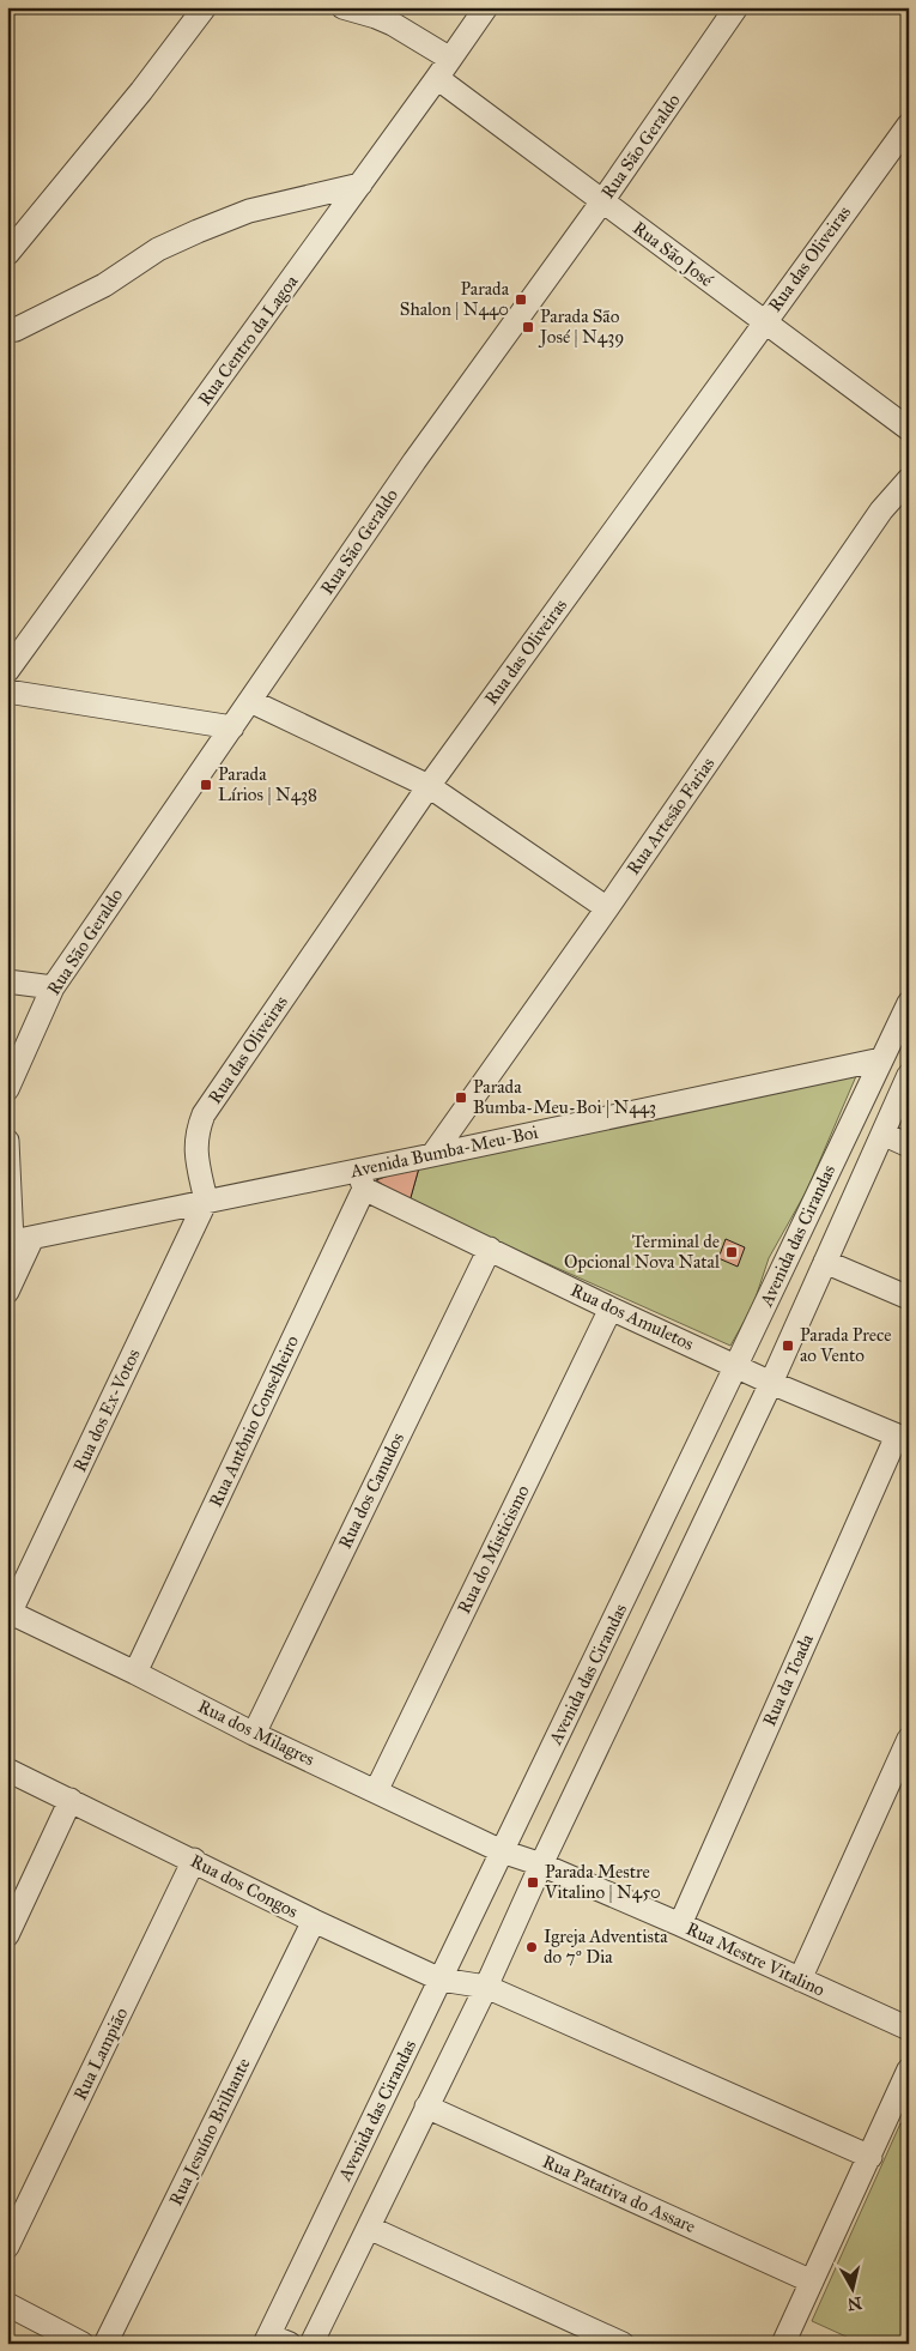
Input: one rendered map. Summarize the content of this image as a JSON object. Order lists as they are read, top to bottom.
{
  "streets": {
    "street": [
      "Rua São Geraldo",
      "Rua São José",
      "Rua das Oliveiras",
      "Rua Centro da Lagoa",
      "Rua Artesão Farias",
      "Avenida Bumba-Meu-Boi",
      "Avenida das Cirandas",
      "Rua dos Amuletos",
      "Rua dos Ex-Votos",
      "Rua Antônio Conselheiro",
      "Rua dos Canudos",
      "Rua do Misticismo",
      "Rua da Toada",
      "Rua dos Milagres",
      "Rua dos Congos",
      "Rua Mestre Vitalino",
      "Rua Lampião",
      "Rua Jesuíno Brilhante",
      "Rua Patativa do Assare"
    ]
  },
  "crossings": [
    ["Rua São Geraldo", "Rua São José"],
    ["Rua São José", "Rua das Oliveiras"],
    ["Rua São José", "Rua Centro da Lagoa"],
    ["Rua das Oliveiras", "Avenida Bumba-Meu-Boi"],
    ["Rua das Oliveiras", "Rua dos Ex-Votos"],
    ["Rua Artesão Farias", "Avenida Bumba-Meu-Boi"],
    ["Avenida Bumba-Meu-Boi", "Avenida das Cirandas"],
    ["Avenida Bumba-Meu-Boi", "Rua dos Amuletos"],
    ["Avenida Bumba-Meu-Boi", "Rua dos Ex-Votos"],
    ["Avenida Bumba-Meu-Boi", "Rua Antônio Conselheiro"],
    ["Avenida das Cirandas", "Rua dos Amuletos"],
    ["Avenida das Cirandas", "Rua dos Milagres"],
    ["Avenida das Cirandas", "Rua dos Congos"],
    ["Avenida das Cirandas", "Rua Mestre Vitalino"],
    ["Avenida das Cirandas", "Rua Patativa do Assare"],
    ["Rua dos Amuletos", "Rua Antônio Conselheiro"],
    ["Rua dos Amuletos", "Rua dos Canudos"],
    ["Rua dos Amuletos", "Rua do Misticismo"],
    ["Rua dos Amuletos", "Rua da Toada"],
    ["Rua dos Ex-Votos", "Rua dos Milagres"],
    ["Rua Antônio Conselheiro", "Rua dos Milagres"],
    ["Rua dos Canudos", "Rua dos Milagres"],
    ["Rua do Misticismo", "Rua dos Milagres"],
    ["Rua da Toada", "Rua Mestre Vitalino"],
    ["Rua dos Milagres", "Rua Mestre Vitalino"],
    ["Rua dos Congos", "Rua Lampião"],
    ["Rua dos Congos", "Rua Jesuíno Brilhante"]
  ],
  "places": {
    "transit": [
      "Parada Shalon | N440",
      "Parada São José | N439",
      "Parada Lírios | N438",
      "Parada Bumba-Meu-Boi | N443",
      "Terminal de Opcional Nova Natal",
      "Parada Prece ao Vento",
      "Parada Mestre Vitalino | N450"
    ],
    "other": ["Igreja Adventista do 7º Dia"]
  },
  "north": "bottom"
}
